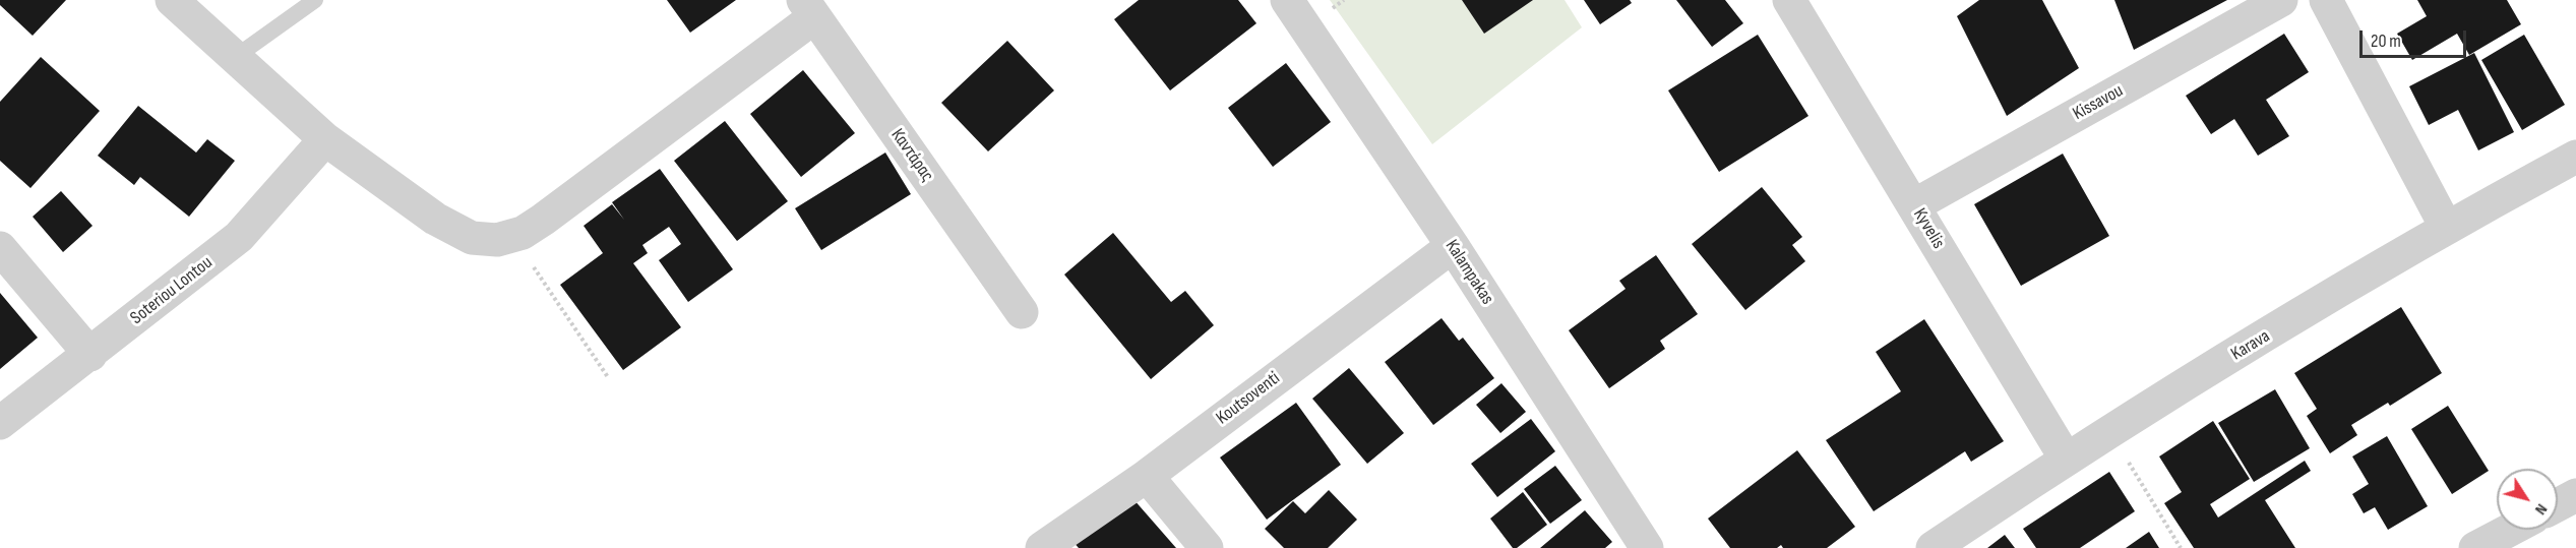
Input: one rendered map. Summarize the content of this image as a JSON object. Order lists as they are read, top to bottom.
{
  "streets": {
    "street": [
      "Kissavou",
      "Καντάρας",
      "Kyvelis",
      "Kalampakas",
      "Soteriou Lontou",
      "Karava",
      "Koutsoventi"
    ]
  },
  "crossings": [
    ["Kissavou", "Kyvelis"],
    ["Kyvelis", "Karava"],
    ["Kalampakas", "Koutsoventi"]
  ],
  "scale_bar": "20 m",
  "north": "bottom right"
}
